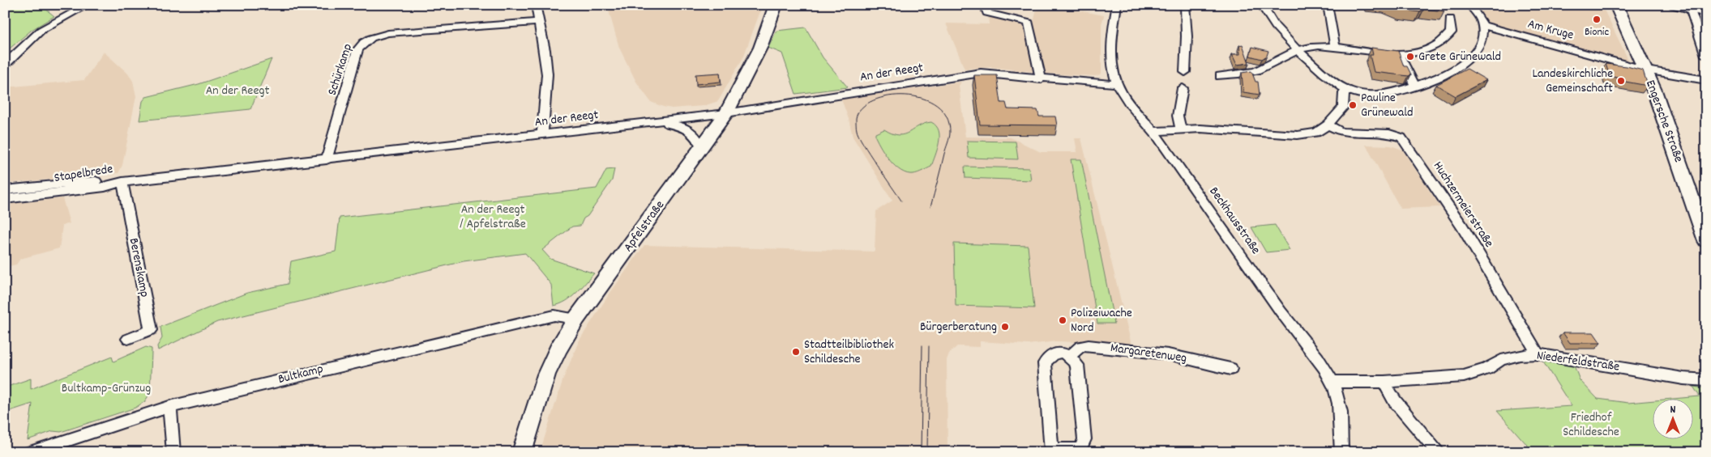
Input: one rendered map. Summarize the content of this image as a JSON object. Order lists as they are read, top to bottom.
{
  "streets": {
    "street": [
      "Am Kruge",
      "Schürkamp",
      "An der Reegt",
      "Engersche Straße",
      "Stapelbrede",
      "Huchzermeierstraße",
      "Beckhausstraße",
      "Apfelstraße",
      "Berenskamp",
      "Margaretenweg",
      "Niederfeldstraße",
      "Bultkamp"
    ]
  },
  "crossings": [
    ["Am Kruge", "Engersche Straße"],
    ["Schürkamp", "An der Reegt"],
    ["An der Reegt", "Stapelbrede"],
    ["An der Reegt", "Beckhausstraße"],
    ["An der Reegt", "Apfelstraße"],
    ["An der Reegt", "Berenskamp"],
    ["Stapelbrede", "Berenskamp"],
    ["Huchzermeierstraße", "Niederfeldstraße"],
    ["Beckhausstraße", "Niederfeldstraße"],
    ["Apfelstraße", "Bultkamp"]
  ],
  "parks": [
    "An der Reegt",
    "An der Reegt / Apfelstraße",
    "Bultkamp-Grünzug",
    "Friedhof Schildesche"
  ],
  "places": [
    "Bionic",
    "Grete Grünewald",
    "Landeskirchliche Gemeinschaft",
    "Pauline Grünewald",
    "Polizeiwache Nord",
    "Bürgerberatung",
    "Stadtteilbibliothek Schildesche"
  ],
  "north": "top"
}
